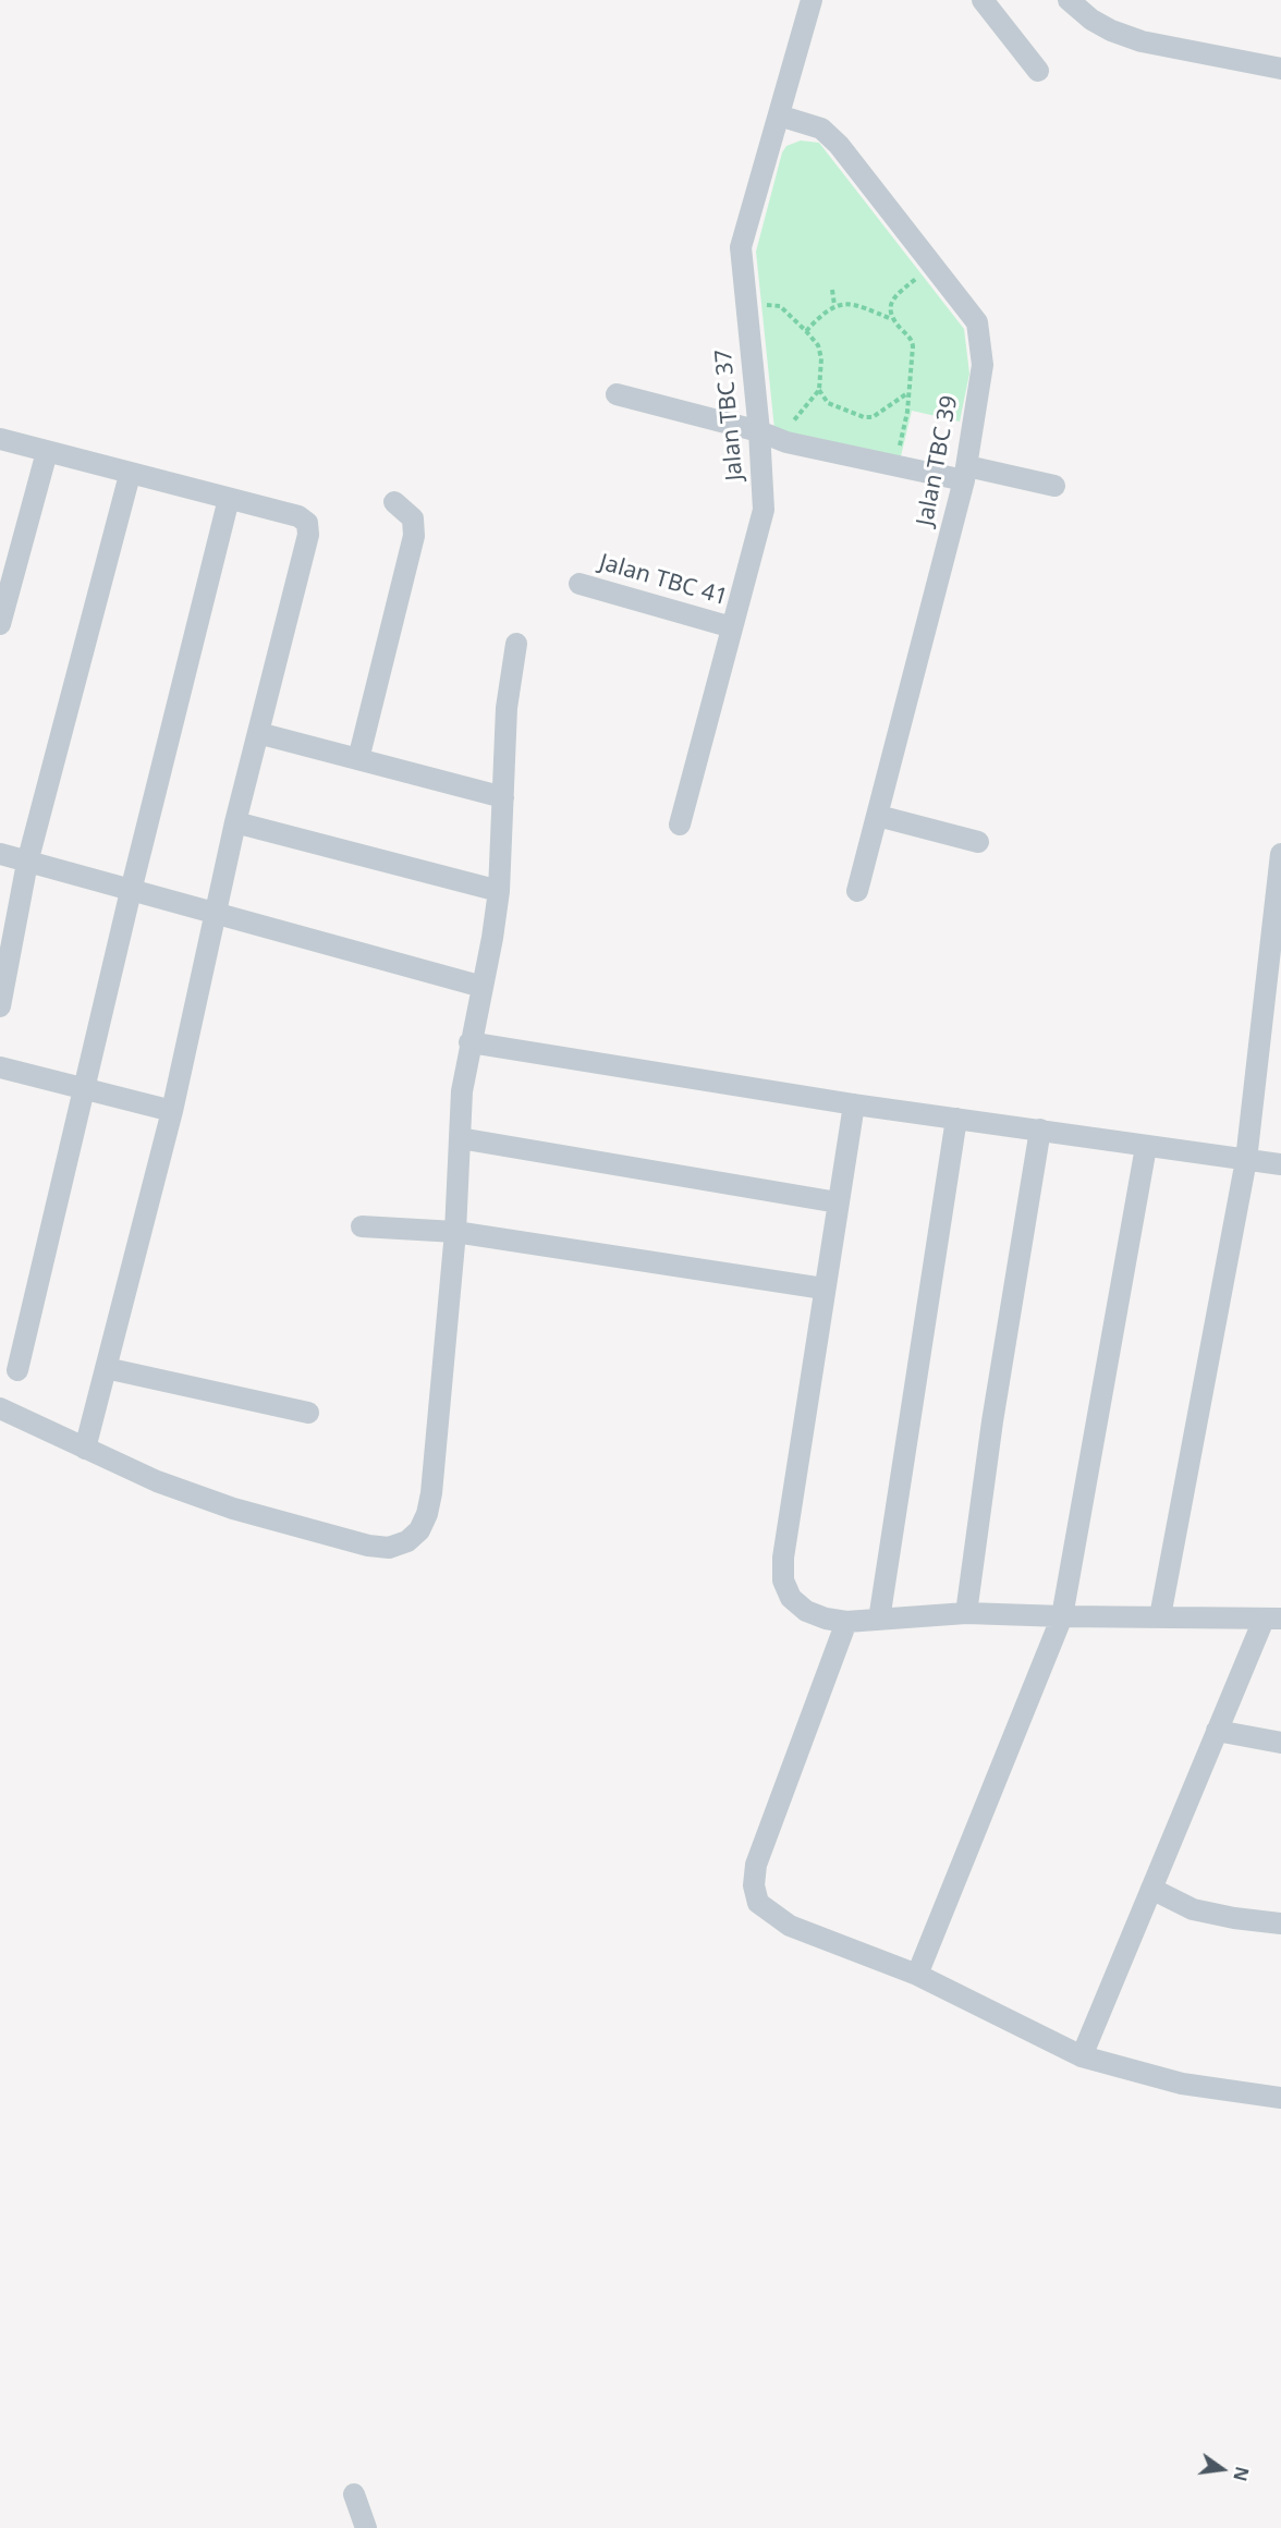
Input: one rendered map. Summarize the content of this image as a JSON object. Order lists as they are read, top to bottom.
{
  "streets": {
    "street": ["Jalan TBC 37", "Jalan TBC 39", "Jalan TBC 41"]
  },
  "crossings": [
    ["Jalan TBC 37", "Jalan TBC 39"],
    ["Jalan TBC 37", "Jalan TBC 41"]
  ],
  "north": "right"
}
